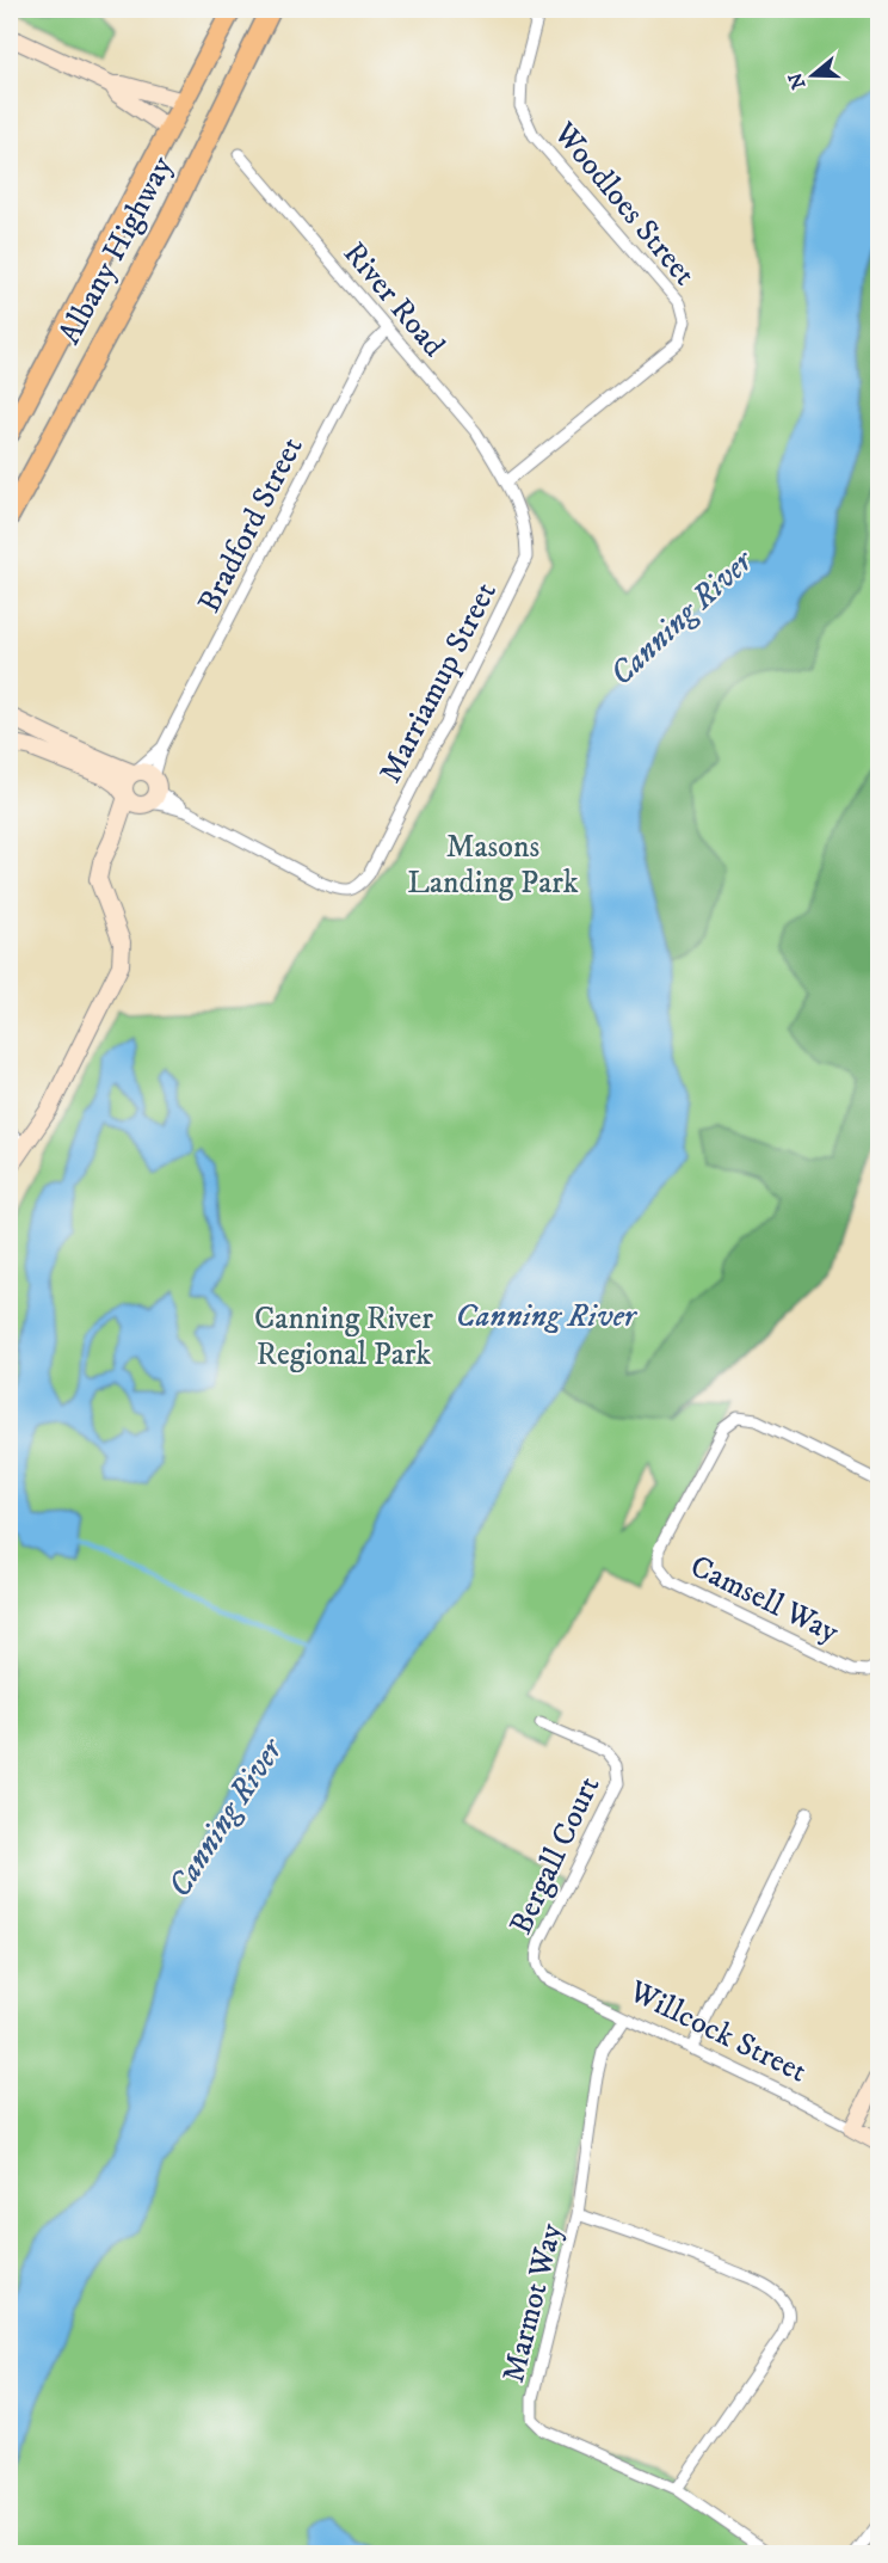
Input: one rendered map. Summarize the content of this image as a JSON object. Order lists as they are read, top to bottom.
{
  "streets": {
    "highway": ["Albany Highway"],
    "street": [
      "Woodloes Street",
      "River Road",
      "Bradford Street",
      "Marriamup Street",
      "Camsell Way",
      "Bergall Court",
      "Willcock Street",
      "Marmot Way"
    ]
  },
  "crossings": [
    ["Woodloes Street", "River Road"],
    ["Woodloes Street", "Marriamup Street"],
    ["River Road", "Bradford Street"],
    ["River Road", "Marriamup Street"],
    ["Bradford Street", "Marriamup Street"],
    ["Bergall Court", "Willcock Street"],
    ["Willcock Street", "Marmot Way"]
  ],
  "water": ["Canning River"],
  "parks": ["Masons Landing Park", "Canning River Regional Park"],
  "north": "left"
}
